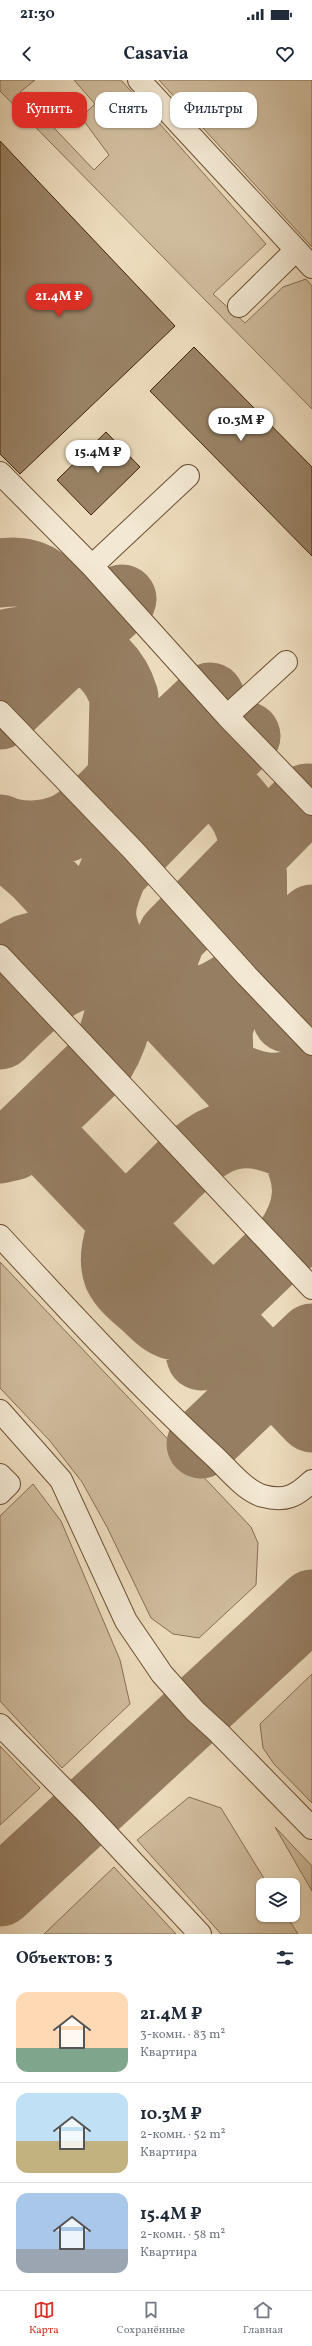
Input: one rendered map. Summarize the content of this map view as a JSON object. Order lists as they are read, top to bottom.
{
  "page": {
    "status": "21:30",
    "header": "Casavia",
    "chip": ["Купить", "Снять", "Фильтры"],
    "price": ["21.4M ₽", "10.3M ₽", "15.4M ₽"],
    "heading": "Объектов: 3",
    "list": [
      {
        "name": "21.4M ₽",
        "note": "3-комн. · 83 m² · Квартира"
      },
      {
        "name": "10.3M ₽",
        "note": "2-комн. · 52 m² · Квартира"
      },
      {
        "name": "15.4M ₽",
        "note": "2-комн. · 58 m² · Квартира"
      }
    ],
    "tabs": ["Карта", "Сохранённые", "Главная"]
  }
}
